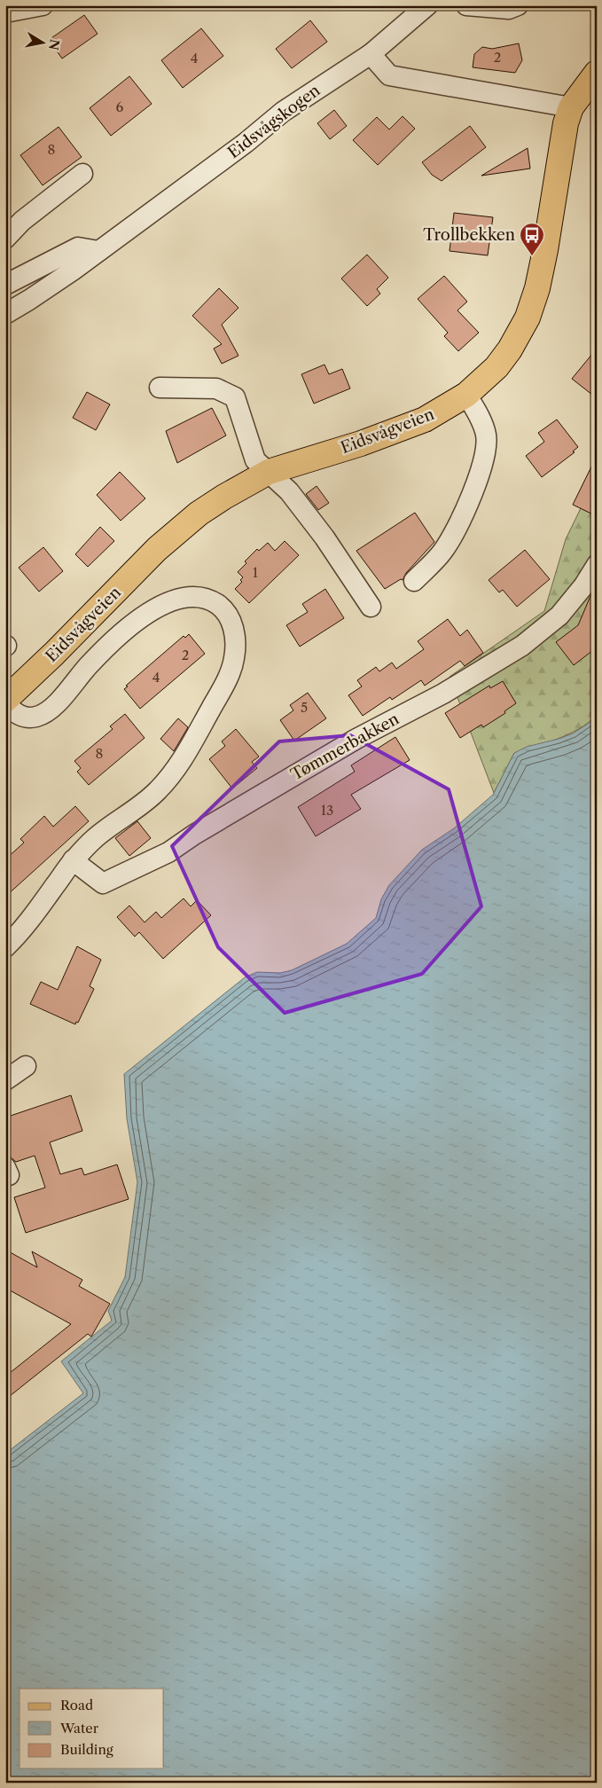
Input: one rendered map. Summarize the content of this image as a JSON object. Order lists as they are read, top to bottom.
{
  "streets": {
    "main road": ["Eidsvågveien"],
    "street": ["Eidsvågskogen", "Tømmerbakken"]
  },
  "places": {
    "bus stop": ["Trollbekken"]
  },
  "house_numbers": [
    "2",
    "4",
    "6",
    "8",
    "1",
    "2",
    "4",
    "5",
    "8",
    "13"
  ],
  "legend": ["Road", "Water", "Building"],
  "north": "right"
}
